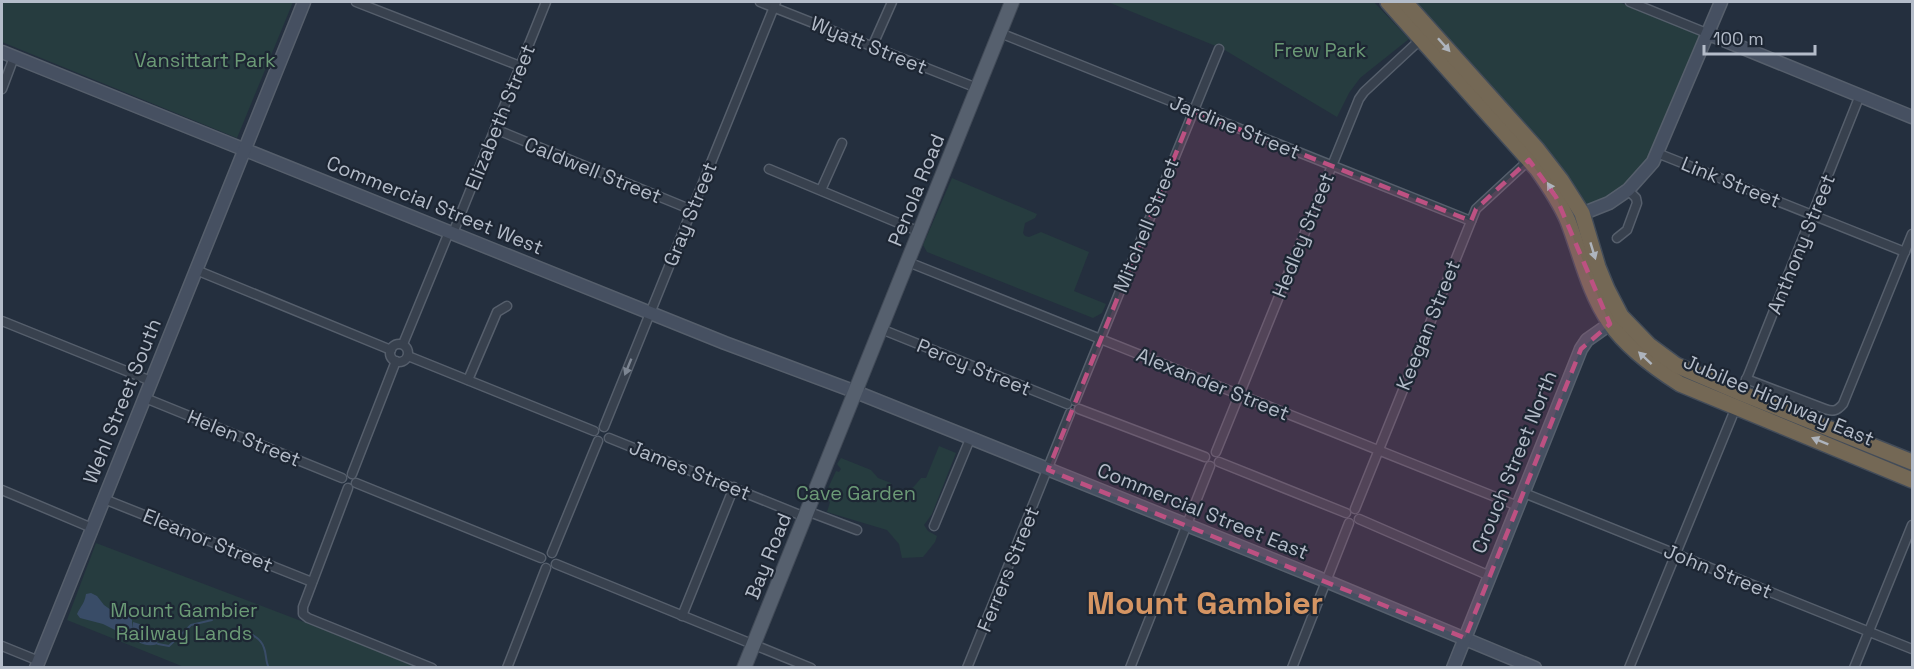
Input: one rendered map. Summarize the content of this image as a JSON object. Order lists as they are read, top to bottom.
{
  "streets": {
    "highway": ["Jubilee Highway East"],
    "main road": ["Penola Road", "Bay Road"],
    "street": [
      "Wyatt Street",
      "Elizabeth Street",
      "Jardine Street",
      "Caldwell Street",
      "Link Street",
      "Commercial Street West",
      "Gray Street",
      "Mitchell Street",
      "Hedley Street",
      "Anthony Street",
      "Keegan Street",
      "Percy Street",
      "Alexander Street",
      "Wehl Street South",
      "Helen Street",
      "Crouch Street North",
      "James Street",
      "Commercial Street East",
      "Eleanor Street",
      "Ferrers Street",
      "John Street"
    ]
  },
  "crossings": [
    ["Wyatt Street", "Penola Road"],
    ["Wyatt Street", "Gray Street"],
    ["Elizabeth Street", "Caldwell Street"],
    ["Elizabeth Street", "Commercial Street West"],
    ["Jardine Street", "Penola Road"],
    ["Jardine Street", "Mitchell Street"],
    ["Jardine Street", "Hedley Street"],
    ["Jardine Street", "Keegan Street"],
    ["Caldwell Street", "Gray Street"],
    ["Link Street", "Anthony Street"],
    ["Penola Road", "Commercial Street West"],
    ["Penola Road", "Percy Street"],
    ["Penola Road", "Alexander Street"],
    ["Penola Road", "Commercial Street East"],
    ["Penola Road", "Bay Road"],
    ["Commercial Street West", "Gray Street"],
    ["Commercial Street West", "Wehl Street South"],
    ["Commercial Street West", "Commercial Street East"],
    ["Commercial Street West", "Bay Road"],
    ["Gray Street", "James Street"],
    ["Mitchell Street", "Percy Street"],
    ["Mitchell Street", "Alexander Street"],
    ["Hedley Street", "Percy Street"],
    ["Hedley Street", "Alexander Street"],
    ["Hedley Street", "Jubilee Highway East"],
    ["Anthony Street", "Jubilee Highway East"],
    ["Anthony Street", "John Street"],
    ["Keegan Street", "Alexander Street"],
    ["Keegan Street", "Jubilee Highway East"],
    ["Alexander Street", "Crouch Street North"],
    ["Jubilee Highway East", "Crouch Street North"],
    ["Wehl Street South", "Helen Street"],
    ["Wehl Street South", "Eleanor Street"],
    ["Crouch Street North", "Commercial Street East"],
    ["Crouch Street North", "John Street"],
    ["James Street", "Bay Road"],
    ["Commercial Street East", "Bay Road"],
    ["Commercial Street East", "Ferrers Street"]
  ],
  "districts": ["Mount Gambier"],
  "parks": [
    "Frew Park",
    "Vansittart Park",
    "Cave Garden",
    "Mount Gambier Railway Lands"
  ],
  "scale_bar": "100 m"
}
